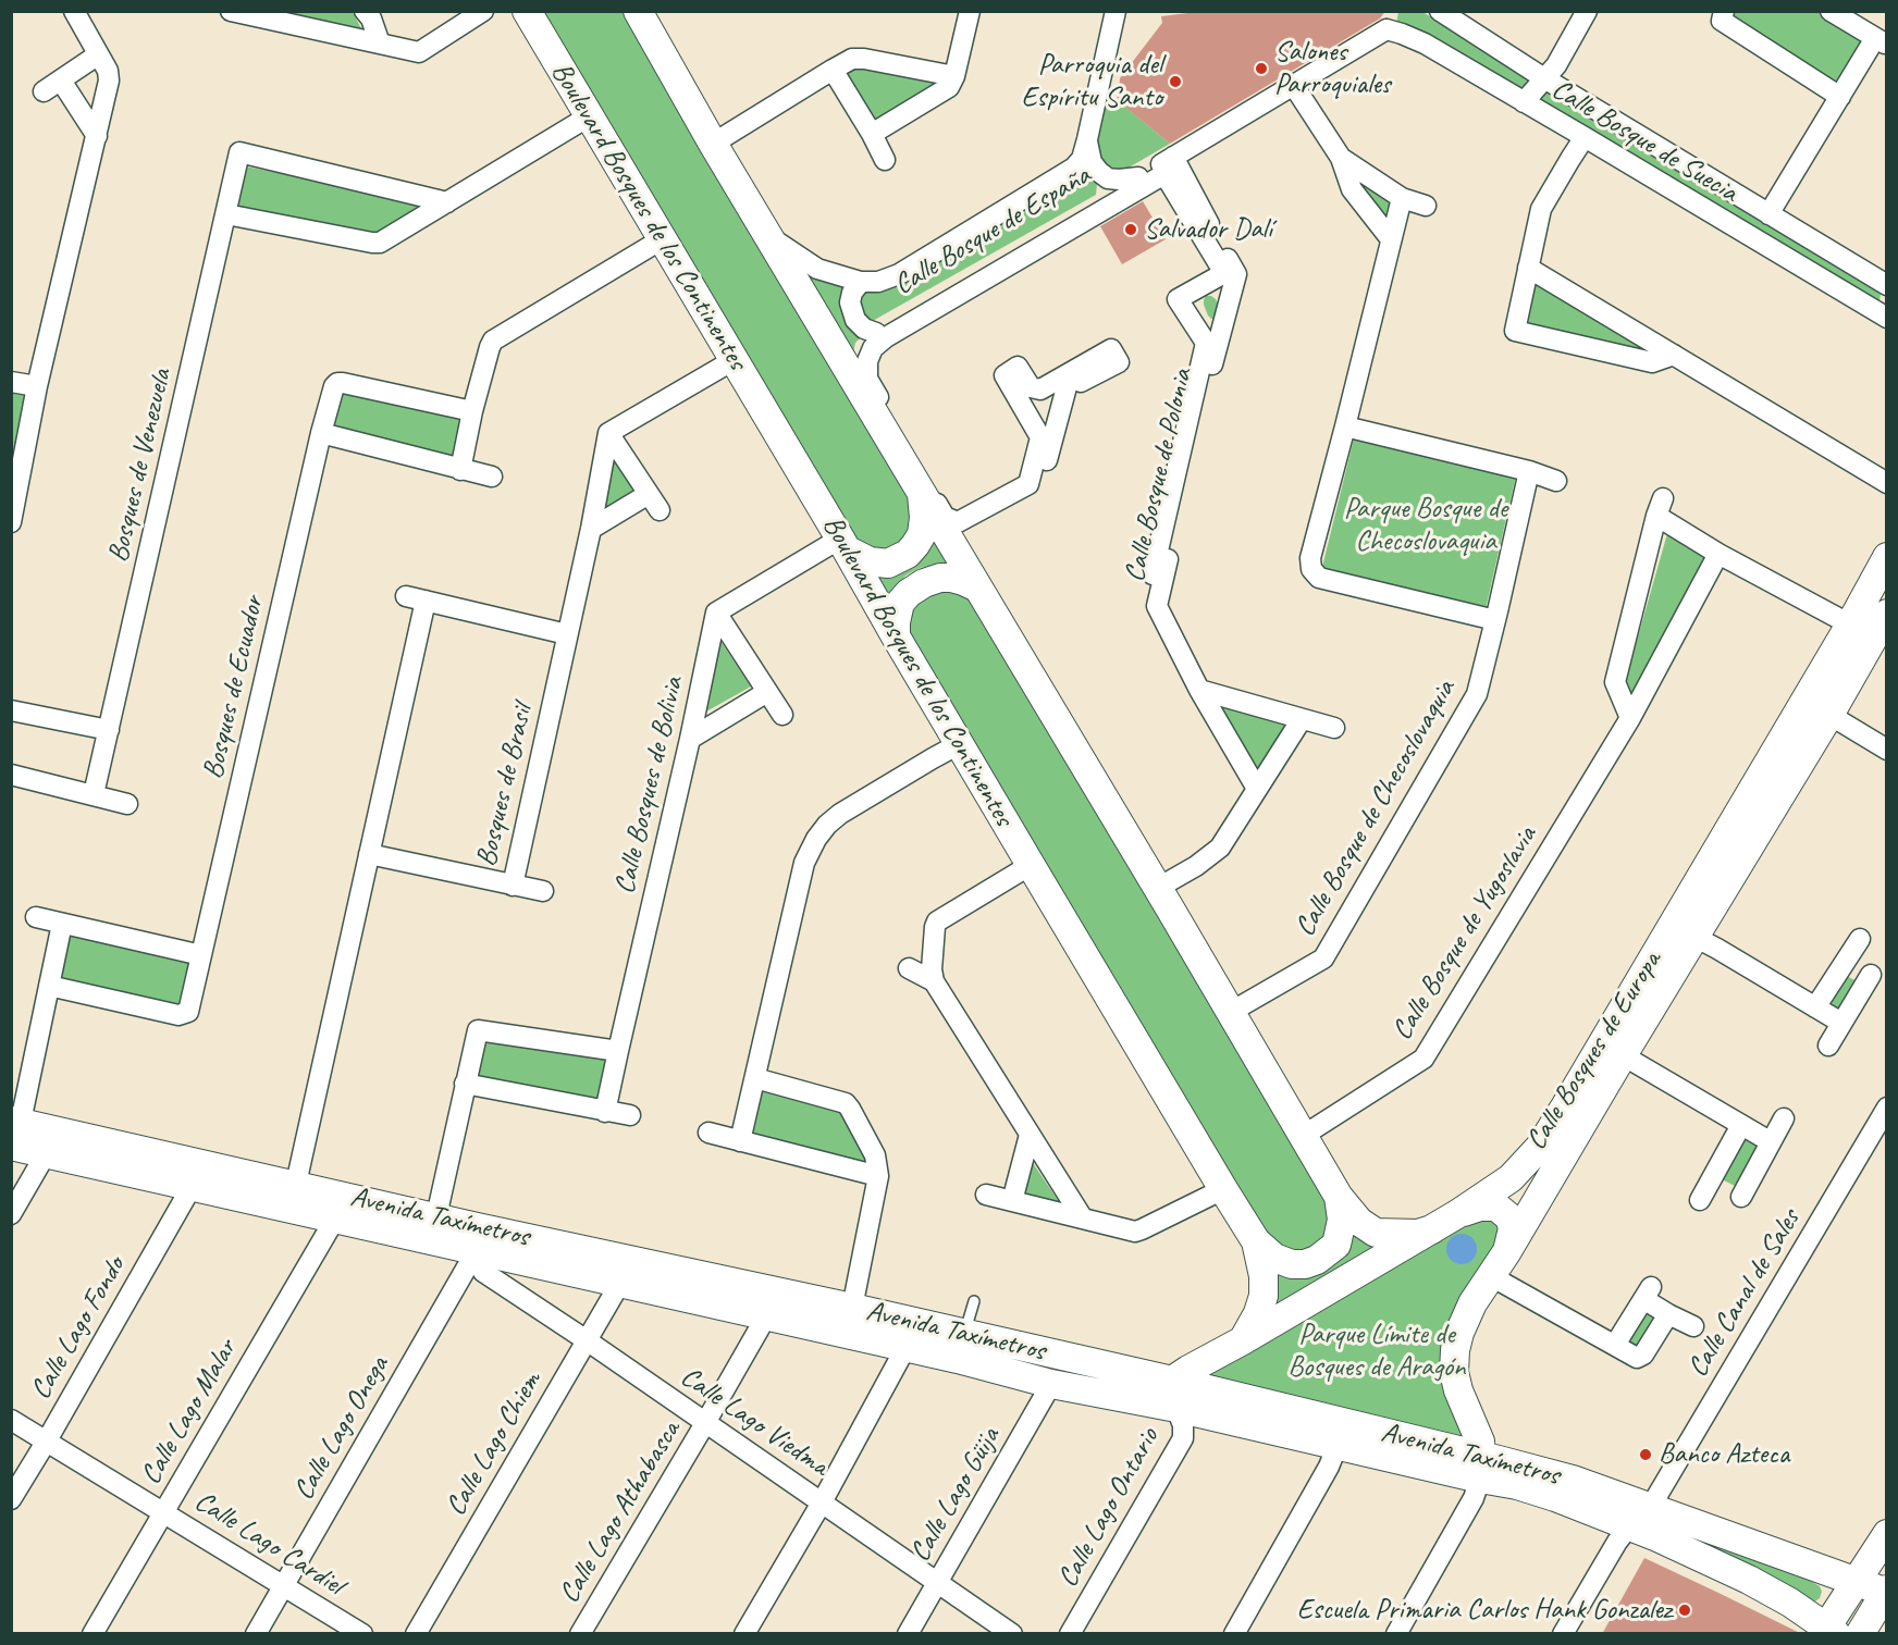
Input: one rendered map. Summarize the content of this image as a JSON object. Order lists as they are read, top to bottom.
{
  "streets": {
    "street": [
      "Calle Bosque de Suecia",
      "Boulevard Bosques de los Continentes",
      "Calle Bosque de España",
      "Bosques de Venezuela",
      "Calle Bosque de Polonia",
      "Bosques de Ecuador",
      "Bosques de Brasil",
      "Calle Bosques de Bolivia",
      "Calle Bosque de Checoslovaquia",
      "Calle Bosque de Yugoslavia",
      "Calle Bosques de Europa",
      "Avenida Taxímetros",
      "Calle Canal de Sales",
      "Calle Lago Fondo",
      "Calle Lago Malar",
      "Calle Lago Viedma",
      "Calle Lago Onega",
      "Calle Lago Chiem",
      "Calle Lago Güija",
      "Calle Lago Ontario",
      "Calle Lago Athabasca",
      "Calle Lago Cardiel"
    ]
  },
  "crossings": [
    ["Calle Bosque de Suecia", "Calle Bosque de España"],
    ["Boulevard Bosques de los Continentes", "Calle Bosques de Europa"],
    ["Calle Bosques de Europa", "Avenida Taxímetros"],
    ["Avenida Taxímetros", "Calle Canal de Sales"],
    ["Avenida Taxímetros", "Calle Lago Fondo"],
    ["Avenida Taxímetros", "Calle Lago Malar"],
    ["Avenida Taxímetros", "Calle Lago Viedma"],
    ["Avenida Taxímetros", "Calle Lago Onega"],
    ["Avenida Taxímetros", "Calle Lago Chiem"],
    ["Avenida Taxímetros", "Calle Lago Güija"],
    ["Avenida Taxímetros", "Calle Lago Ontario"],
    ["Avenida Taxímetros", "Calle Lago Athabasca"],
    ["Calle Lago Fondo", "Calle Lago Cardiel"],
    ["Calle Lago Malar", "Calle Lago Cardiel"],
    ["Calle Lago Viedma", "Calle Lago Onega"],
    ["Calle Lago Viedma", "Calle Lago Chiem"],
    ["Calle Lago Viedma", "Calle Lago Güija"],
    ["Calle Lago Viedma", "Calle Lago Athabasca"],
    ["Calle Lago Onega", "Calle Lago Cardiel"]
  ],
  "parks": ["Parque Bosque de Checoslovaquia", "Parque Límite de Bosques de Aragón"],
  "places": [
    "Salones Parroquiales",
    "Parroquia del Espíritu Santo",
    "Salvador Dalí",
    "Banco Azteca",
    "Escuela Primaria Carlos Hank Gonzalez"
  ]
}
